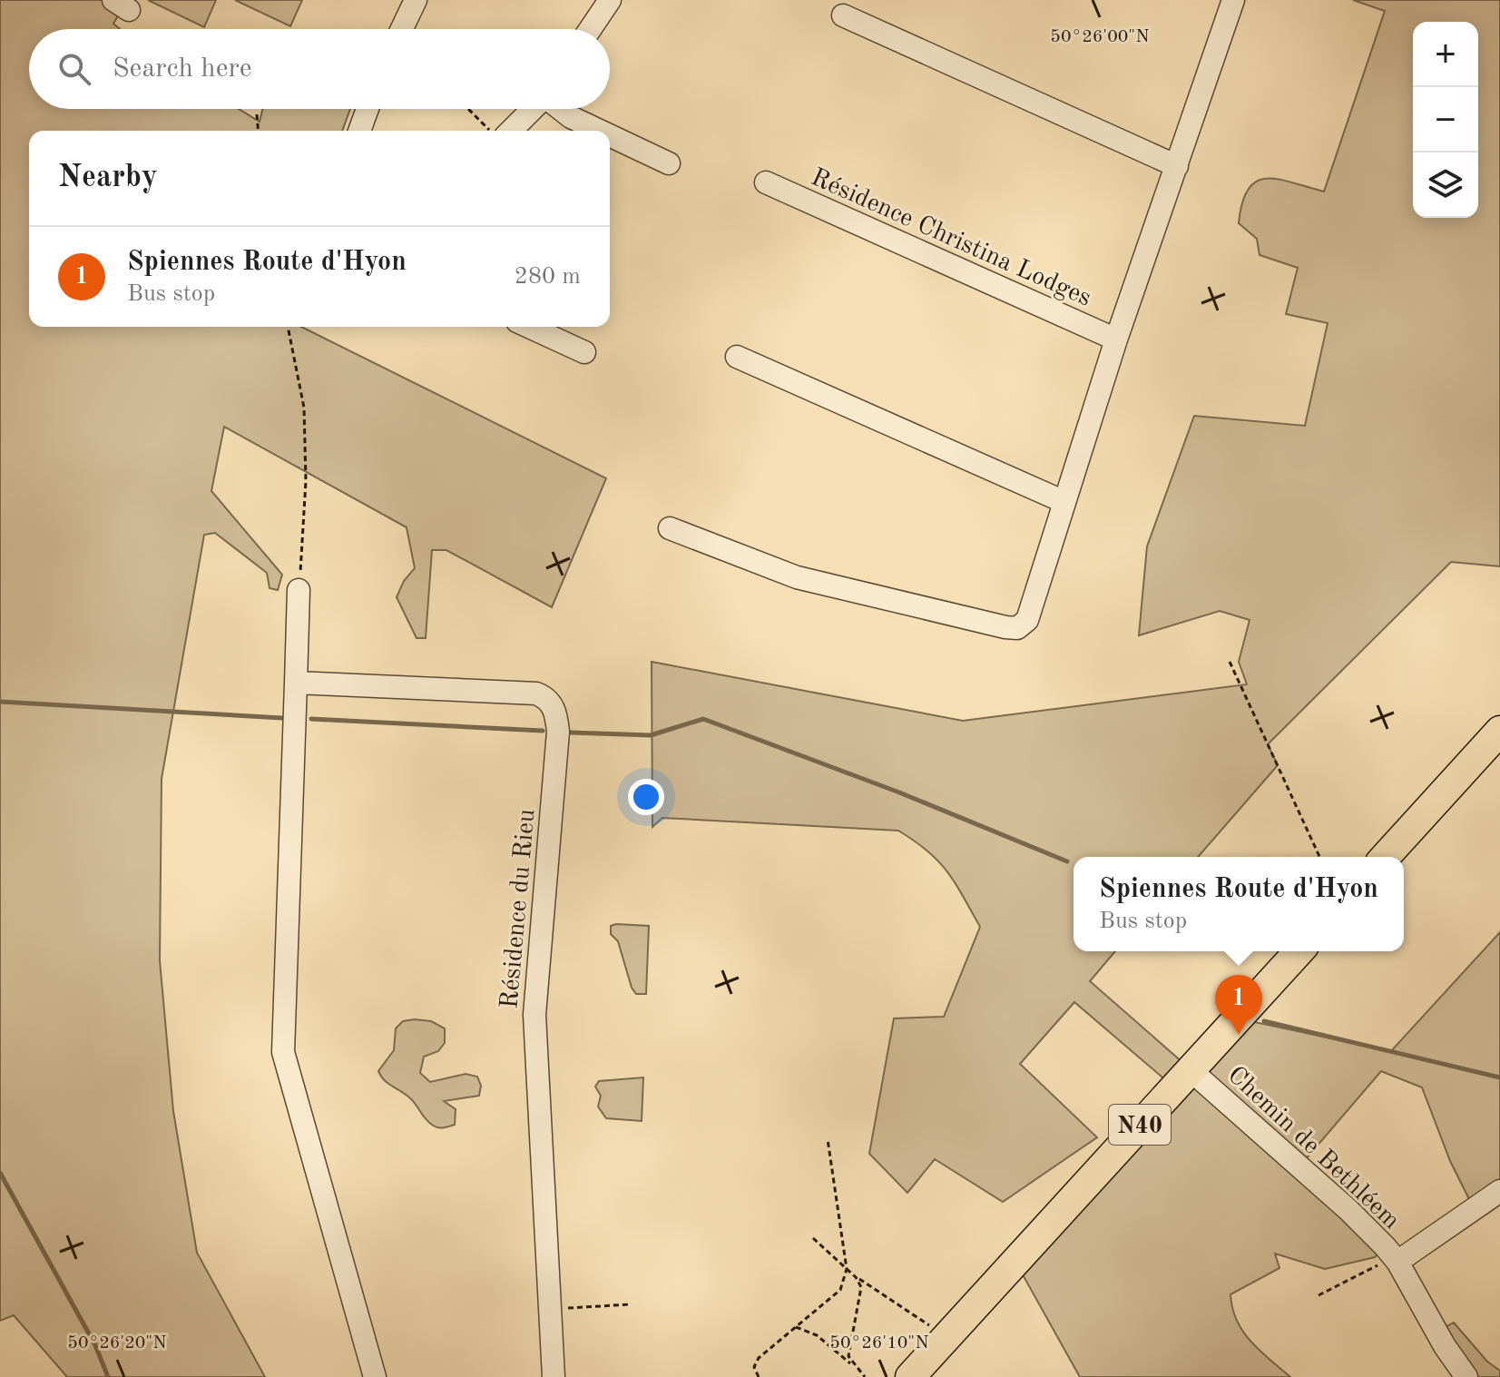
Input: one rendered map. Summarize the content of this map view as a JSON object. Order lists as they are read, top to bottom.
{
  "streets": {
    "main road": ["N40"],
    "street": ["Résidence Christina Lodges", "Résidence du Rieu", "Chemin de Bethléem"]
  },
  "crossings": [
    ["N40", "Chemin de Bethléem"]
  ],
  "page": {
    "map_buttons": ["+", "−"],
    "search": "Search here",
    "heading": "Nearby",
    "list": [
      {
        "mark": "1",
        "name": "Spiennes Route d'Hyon",
        "note": "Bus stop",
        "value": "280 m"
      }
    ],
    "popup": ["Spiennes Route d'Hyon", "Bus stop"],
    "pins": "1"
  },
  "coordinates": ["50°26'00\"N", "50°26'20\"N", "50°26'10\"N"]
}
